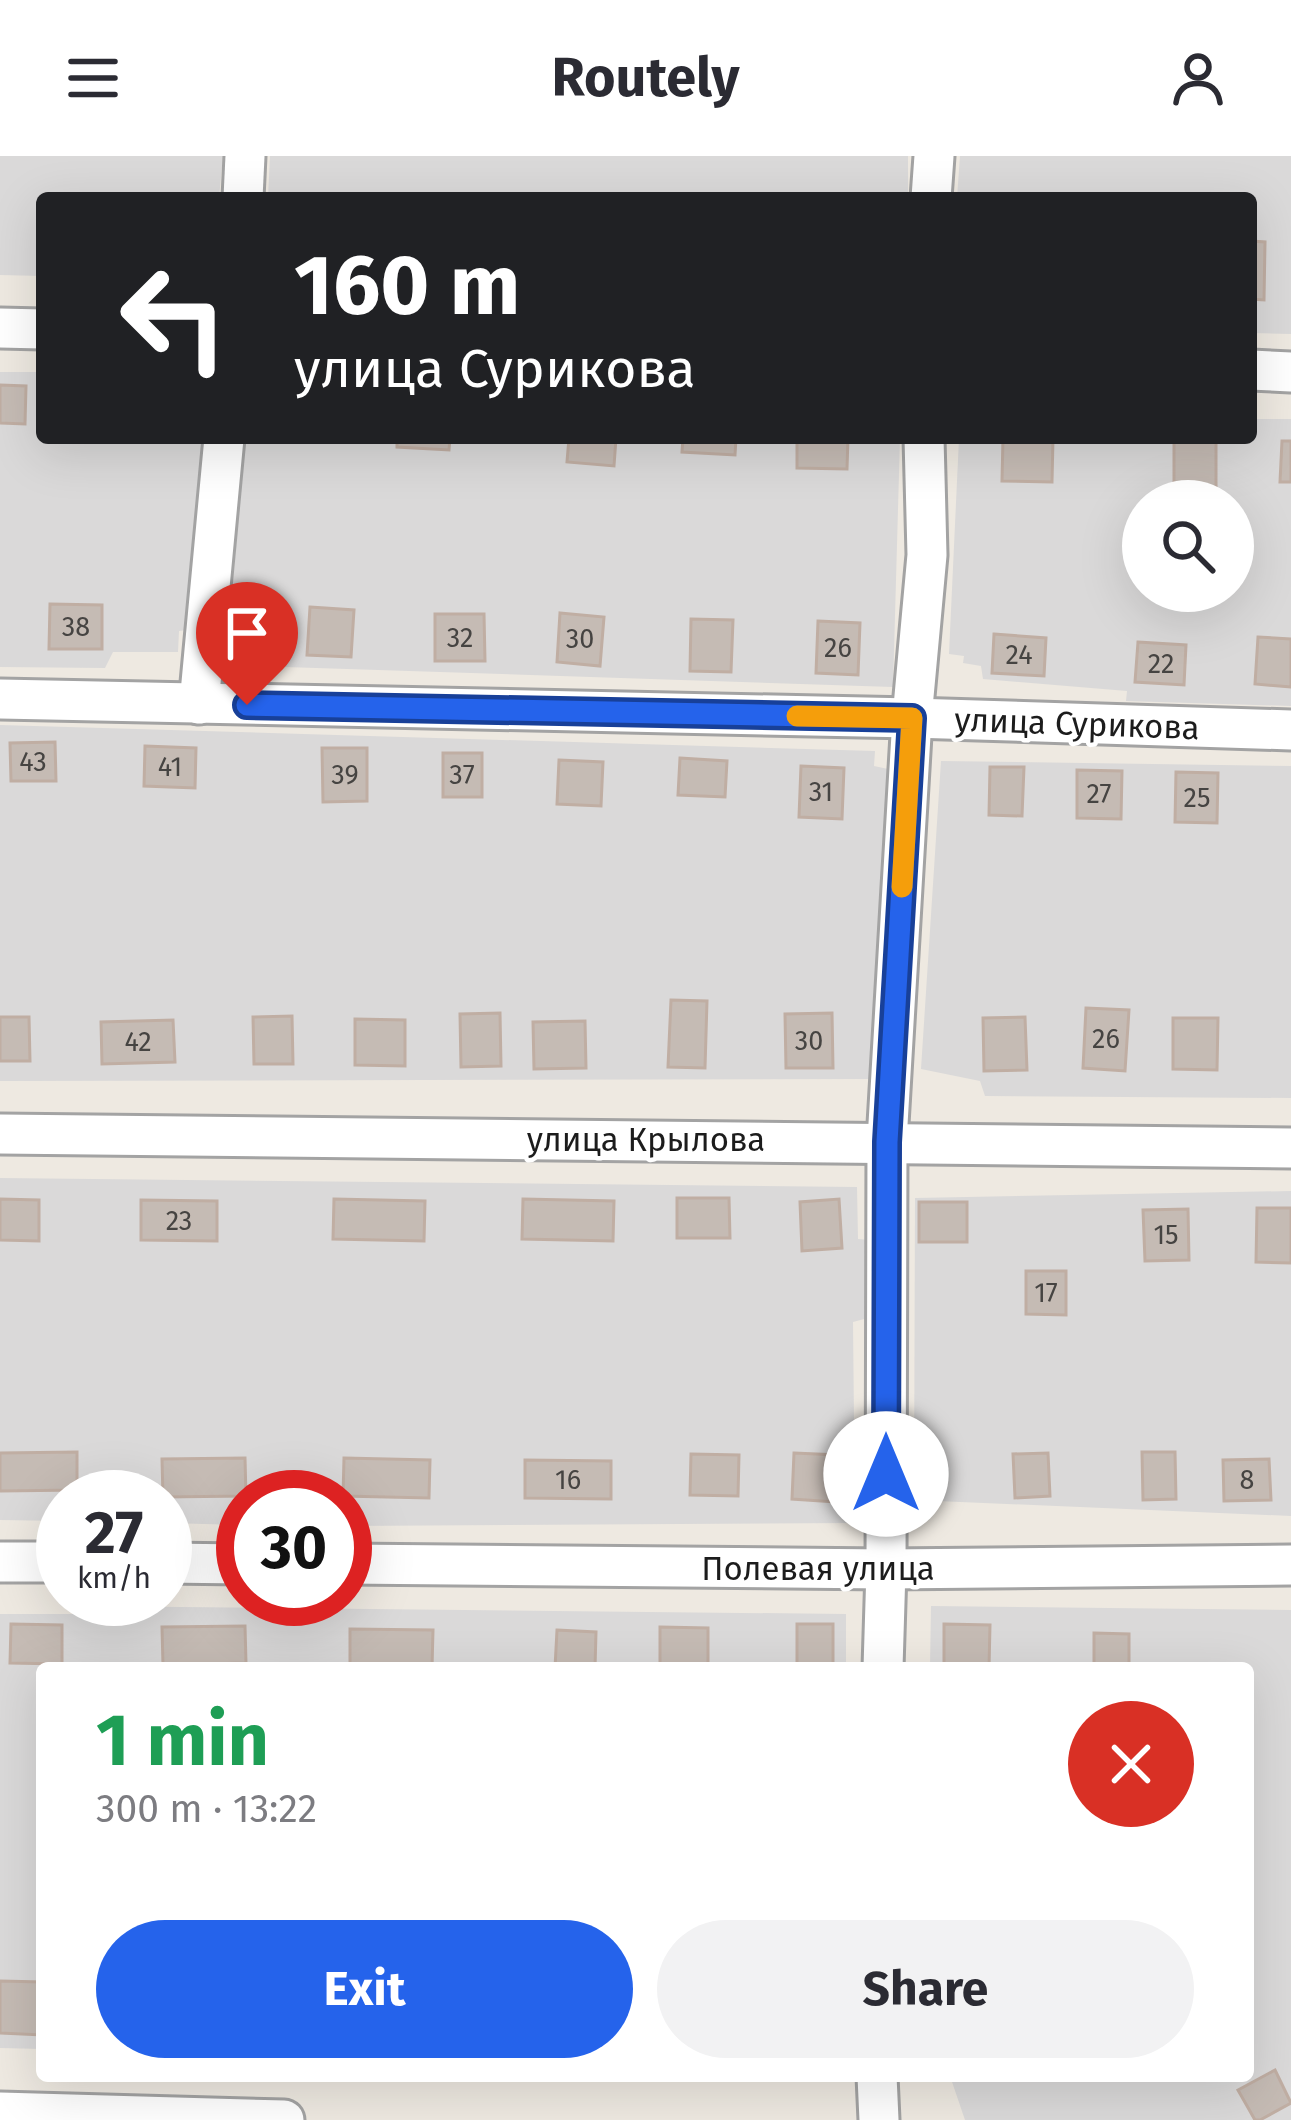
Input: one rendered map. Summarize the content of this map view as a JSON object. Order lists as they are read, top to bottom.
{
  "streets": {
    "street": ["улица Сурикова", "улица Крылова", "Полевая улица"]
  },
  "house_numbers": [
    "38",
    "32",
    "30",
    "26",
    "24",
    "22",
    "43",
    "41",
    "39",
    "37",
    "31",
    "27",
    "25",
    "26",
    "30",
    "42",
    "23",
    "15",
    "17",
    "16",
    "8"
  ],
  "page": {
    "header": "Routely",
    "turn": ["160 m", "улица Сурикова"],
    "speed": "27 km/h",
    "limit": "30",
    "heading": ["1 min", "300 m · 13:22"],
    "buttons": ["Exit", "Share"]
  }
}
